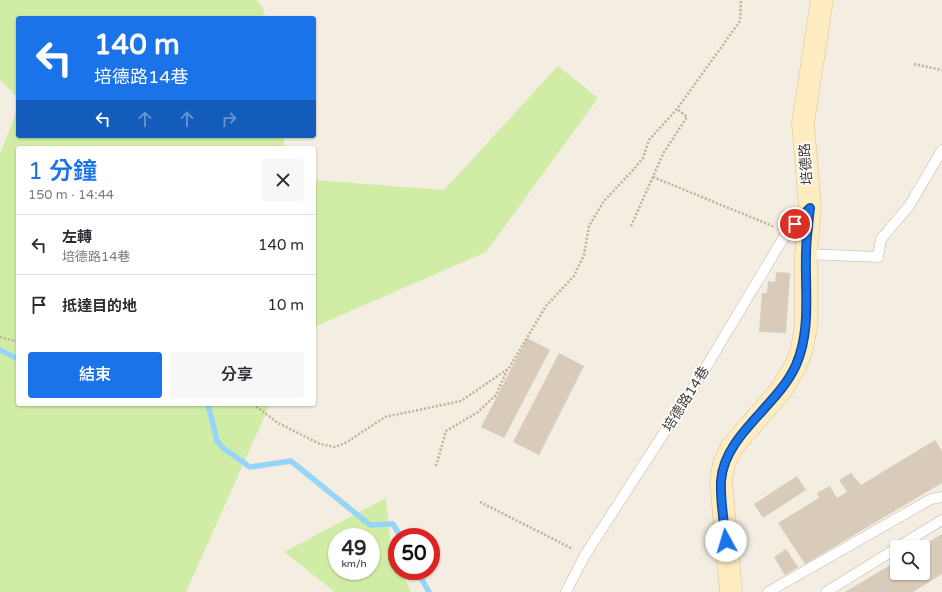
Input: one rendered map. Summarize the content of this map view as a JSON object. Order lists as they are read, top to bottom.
{
  "streets": {
    "main road": ["培德路"],
    "lane": ["培德路14巷"]
  },
  "crossings": [
    ["培德路", "培德路14巷"]
  ],
  "page": {
    "turn": ["140 m", "培德路14巷"],
    "heading": ["1 分鐘", "150 m · 14:44"],
    "list": [
      {
        "name": "左轉",
        "note": "培德路14巷",
        "value": "140 m"
      },
      {
        "name": "抵達目的地",
        "value": "10 m"
      }
    ],
    "buttons": ["結束", "分享"],
    "speed": "49 km/h",
    "limit": "50"
  }
}
